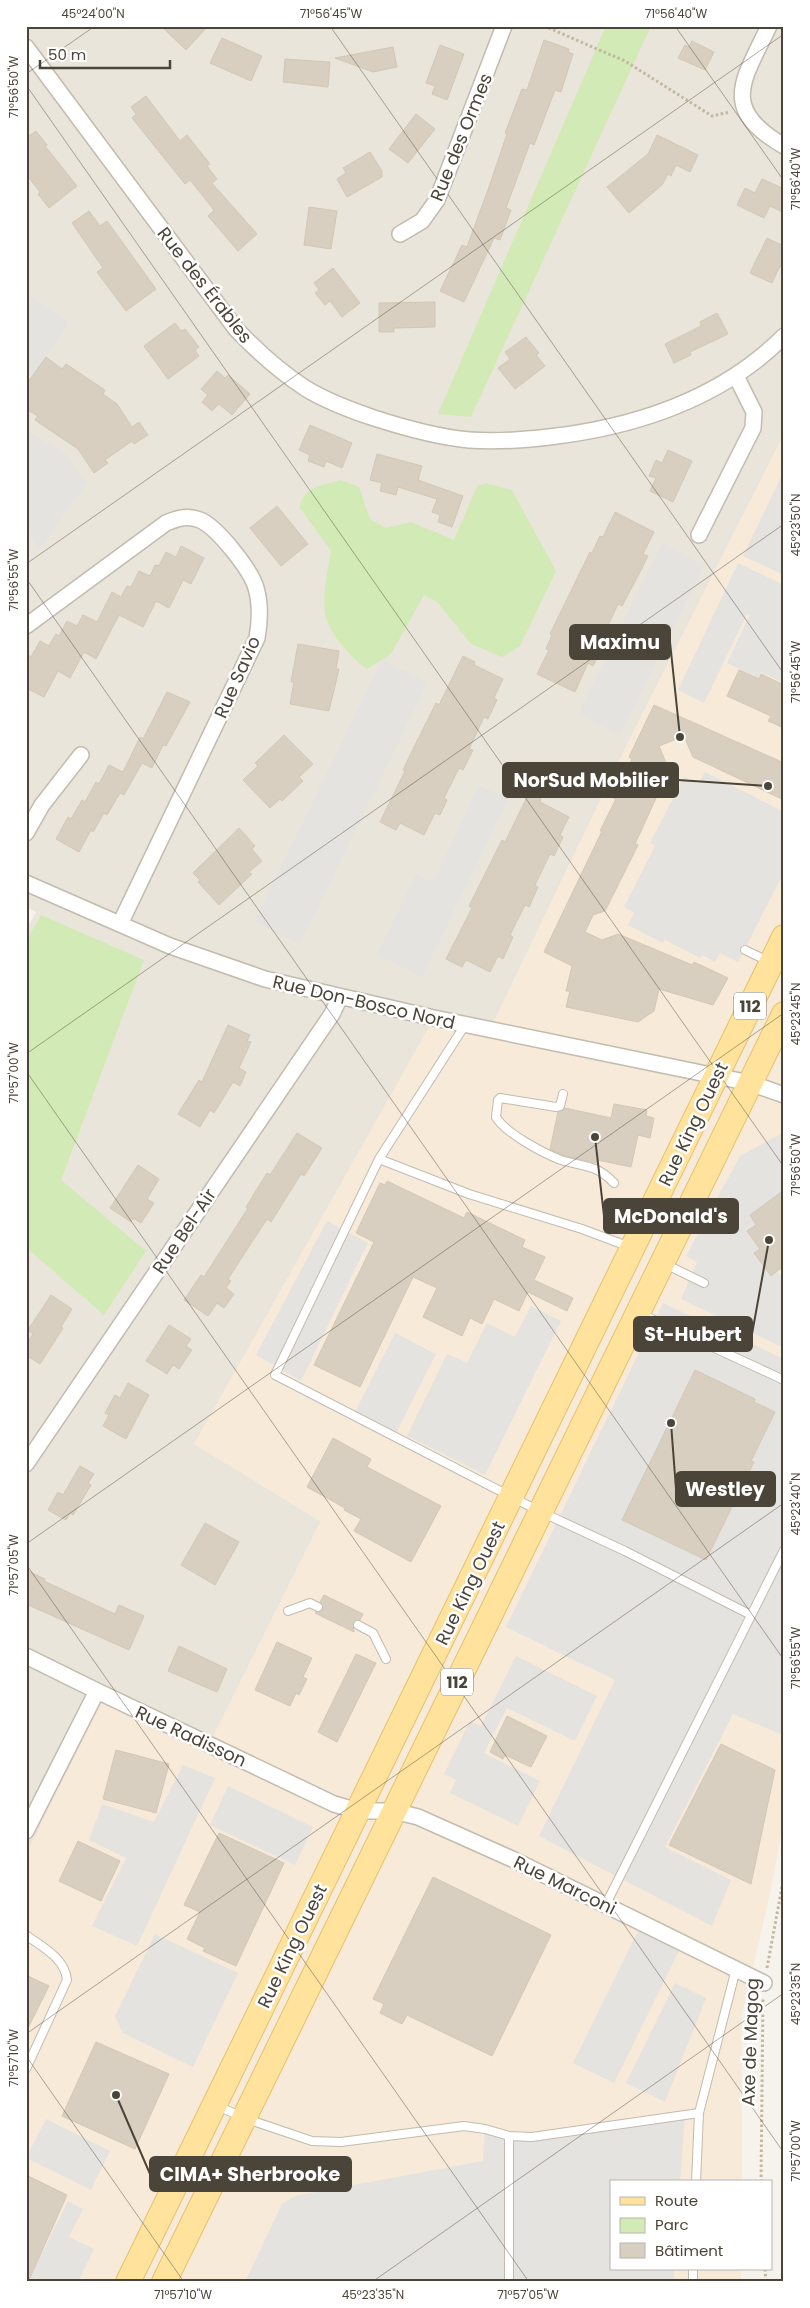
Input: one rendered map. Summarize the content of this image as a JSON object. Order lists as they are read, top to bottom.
{
  "streets": {
    "main road": ["112", "Rue King Ouest"],
    "street": [
      "Rue des Ormes",
      "Rue des Érables",
      "Rue Savio",
      "Rue Don-Bosco Nord",
      "Rue Bel-Air",
      "Rue Radisson",
      "Rue Marconi"
    ],
    "path": ["Axe de Magog"]
  },
  "crossings": [
    ["Rue Savio", "Rue Don-Bosco Nord"],
    ["Rue Don-Bosco Nord", "Rue King Ouest"],
    ["Rue Don-Bosco Nord", "Rue Bel-Air"],
    ["Rue King Ouest", "Rue Radisson"],
    ["Rue King Ouest", "Rue Marconi"],
    ["Rue Radisson", "Rue Marconi"],
    ["Rue Marconi", "Axe de Magog"]
  ],
  "places": [
    "Maximu",
    "NorSud Mobilier",
    "McDonald's",
    "St-Hubert",
    "Westley",
    "CIMA+ Sherbrooke"
  ],
  "legend": ["Route", "Parc", "Bâtiment"],
  "scale_bar": "50 m",
  "coordinates": [
    "45°24'00\"N",
    "71°56'45\"W",
    "71°56'40\"W",
    "71°56'50\"W",
    "45°23'50\"N",
    "71°56'55\"W",
    "45°23'45\"N",
    "71°57'00\"W",
    "45°23'40\"N",
    "71°57'05\"W",
    "45°23'35\"N",
    "71°57'10\"W"
  ]
}
